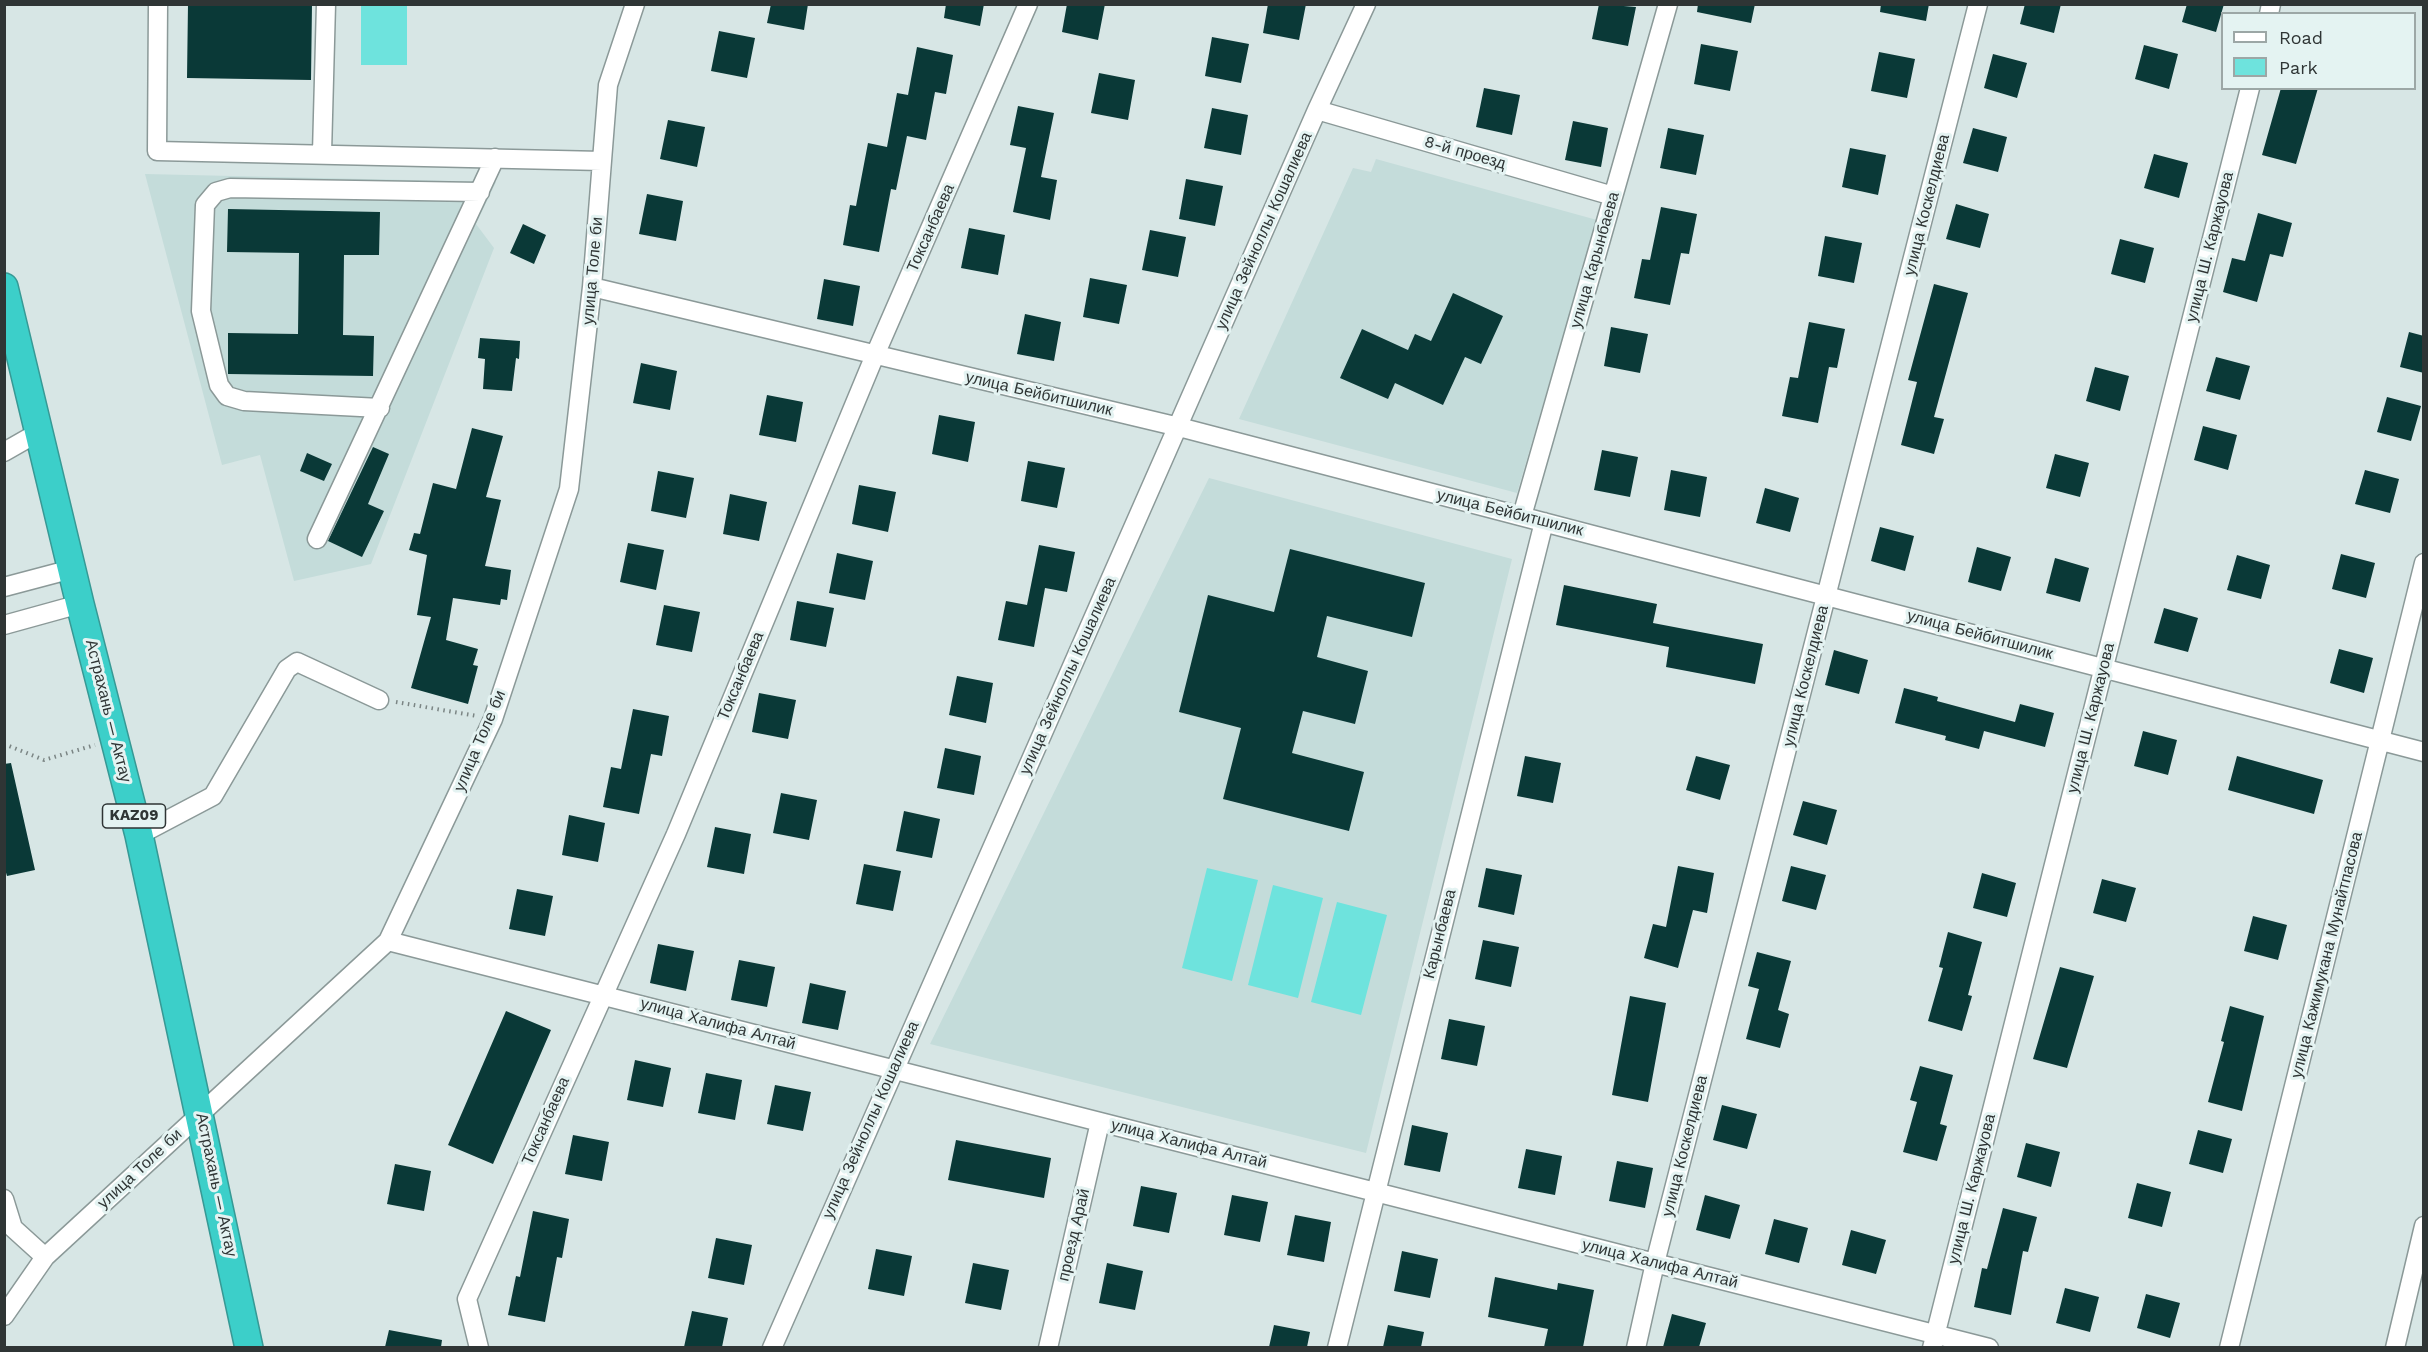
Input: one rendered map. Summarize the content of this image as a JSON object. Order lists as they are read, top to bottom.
{
  "streets": {
    "highway": ["Астрахань — Актау", "KAZ09"],
    "street": [
      "8-й проезд",
      "улица Коскелдиева",
      "Токсанбаева",
      "улица Зейноллы Кошалиева",
      "улица Ш. Каржауова",
      "улица Карынбаева",
      "улица Толе би",
      "улица Бейбитшилик",
      "Карынбаева",
      "улица Кажимукана Мунайтпасова",
      "улица Халифа Алтай",
      "проезд Арай"
    ]
  },
  "crossings": [
    ["8-й проезд", "улица Зейноллы Кошалиева"],
    ["8-й проезд", "улица Карынбаева"],
    ["улица Коскелдиева", "улица Бейбитшилик"],
    ["улица Коскелдиева", "улица Халифа Алтай"],
    ["Токсанбаева", "улица Бейбитшилик"],
    ["Токсанбаева", "улица Халифа Алтай"],
    ["улица Зейноллы Кошалиева", "улица Бейбитшилик"],
    ["улица Зейноллы Кошалиева", "улица Халифа Алтай"],
    ["улица Ш. Каржауова", "улица Бейбитшилик"],
    ["улица Ш. Каржауова", "улица Халифа Алтай"],
    ["улица Карынбаева", "улица Бейбитшилик"],
    ["улица Толе би", "улица Бейбитшилик"],
    ["улица Толе би", "Астрахань — Актау"],
    ["улица Толе би", "улица Халифа Алтай"],
    ["улица Бейбитшилик", "Карынбаева"],
    ["улица Бейбитшилик", "улица Кажимукана Мунайтпасова"],
    ["Карынбаева", "улица Халифа Алтай"],
    ["улица Халифа Алтай", "проезд Арай"]
  ],
  "legend": ["Road", "Park"]
}
